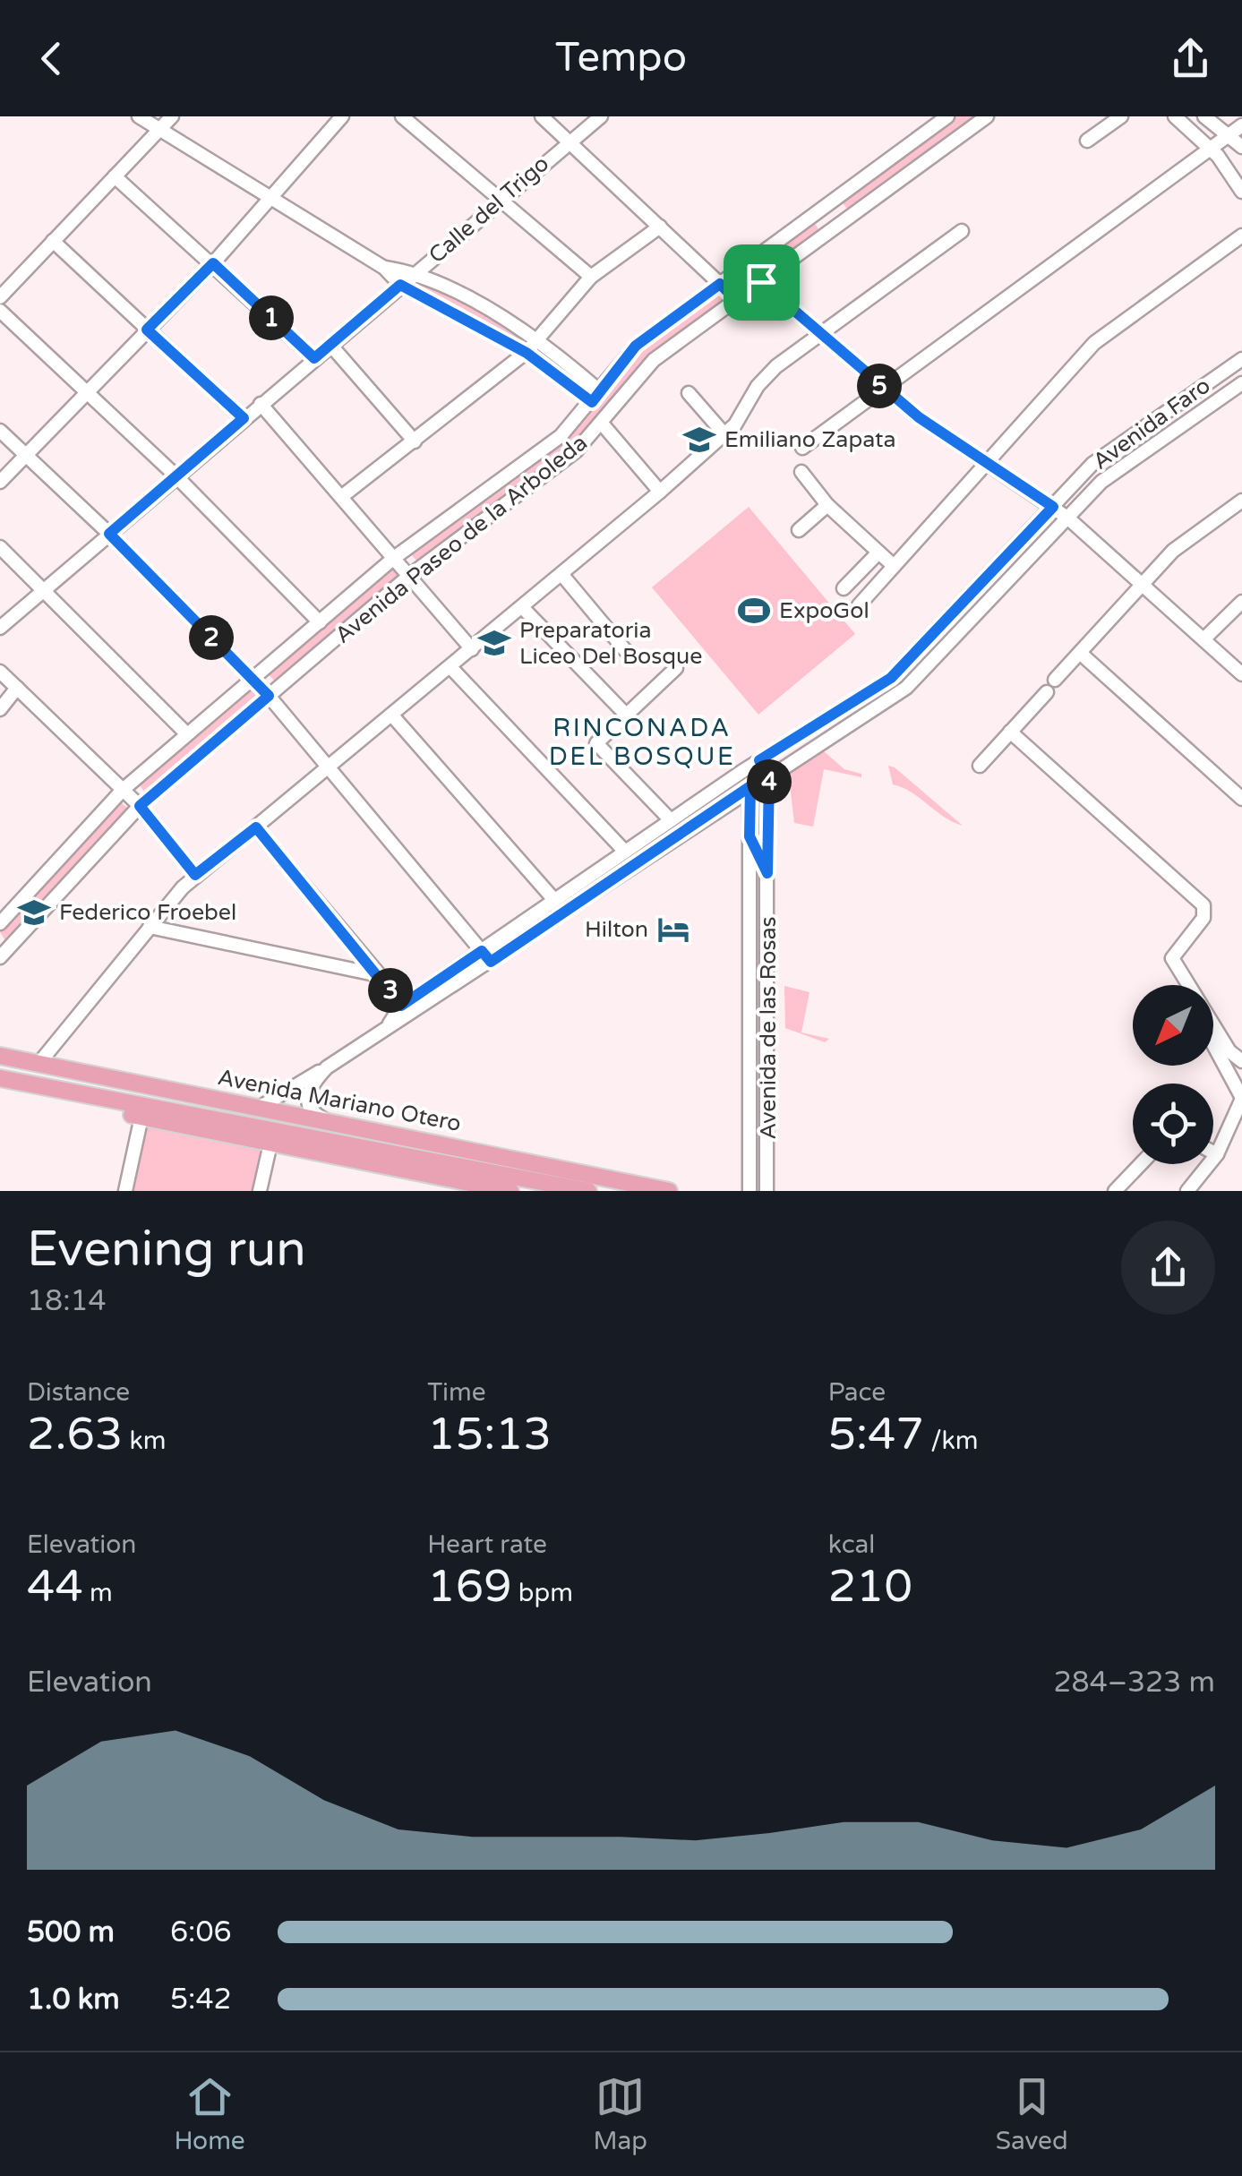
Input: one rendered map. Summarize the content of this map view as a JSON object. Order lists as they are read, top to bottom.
{
  "streets": {
    "main road": ["Avenida Mariano Otero"],
    "street": [
      "Calle del Trigo",
      "Avenida Faro",
      "Avenida Paseo de la Arboleda",
      "Avenida de las Rosas"
    ]
  },
  "crossings": [
    ["Avenida Faro", "Avenida de las Rosas"]
  ],
  "districts": ["RINCONADA DEL BOSQUE"],
  "places": {
    "school or university": ["Emiliano Zapata", "Preparatoria Liceo Del Bosque", "Federico Froebel"],
    "sports": ["ExpoGol"],
    "hotel": ["Hilton"]
  },
  "north": "bottom left",
  "page": {
    "header": "Tempo",
    "pins": [
      "1",
      "5",
      "2",
      "4",
      "3"
    ],
    "heading": ["Evening run", "18:14"],
    "stats": [
      ["Distance", "2.63 km"],
      ["Time", "15:13"],
      ["Pace", "5:47 /km"],
      ["Elevation", "44 m"],
      ["Heart rate", "169 bpm"],
      ["kcal", "210"]
    ],
    "chart": ["Elevation", "284–323 m"],
    "list": [
      {
        "name": "500 m",
        "note": "6:06"
      },
      {
        "name": "1.0 km",
        "note": "5:42"
      }
    ],
    "tabs": ["Home", "Map", "Saved"]
  }
}
